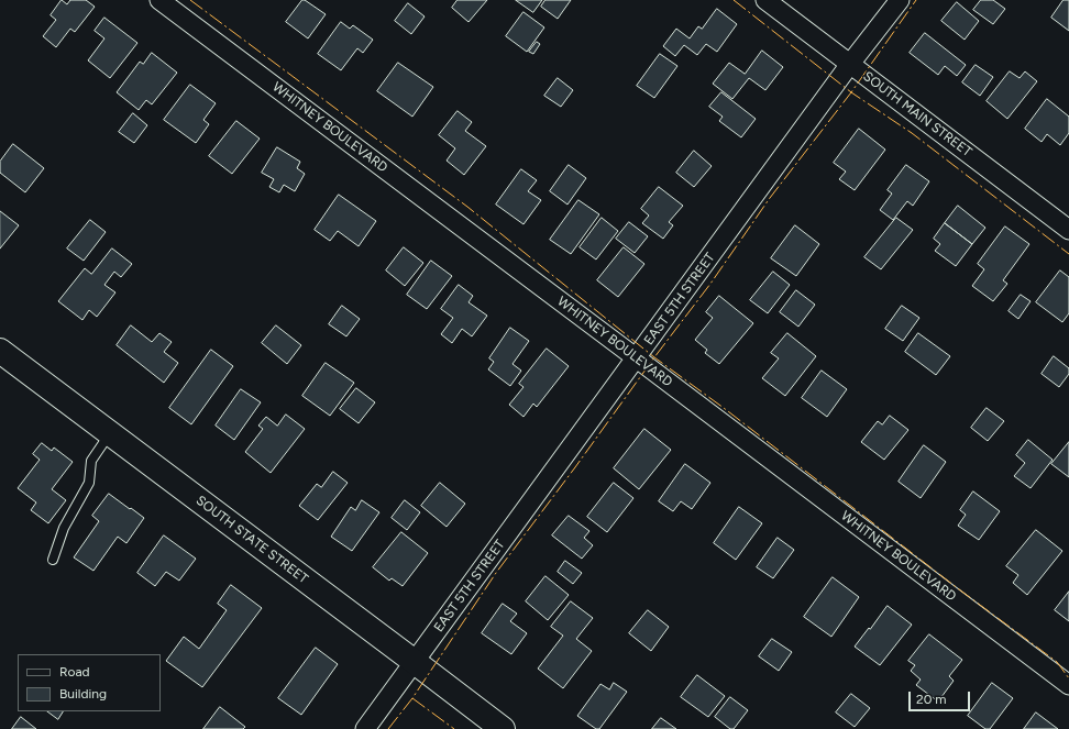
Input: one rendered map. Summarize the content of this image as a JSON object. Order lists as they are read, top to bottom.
{
  "streets": {
    "main road": ["SOUTH STATE STREET"],
    "street": ["SOUTH MAIN STREET", "WHITNEY BOULEVARD", "EAST 5TH STREET"]
  },
  "crossings": [
    ["SOUTH MAIN STREET", "EAST 5TH STREET"],
    ["WHITNEY BOULEVARD", "EAST 5TH STREET"],
    ["EAST 5TH STREET", "SOUTH STATE STREET"]
  ],
  "legend": ["Road", "Building"],
  "scale_bar": "20 m"
}
